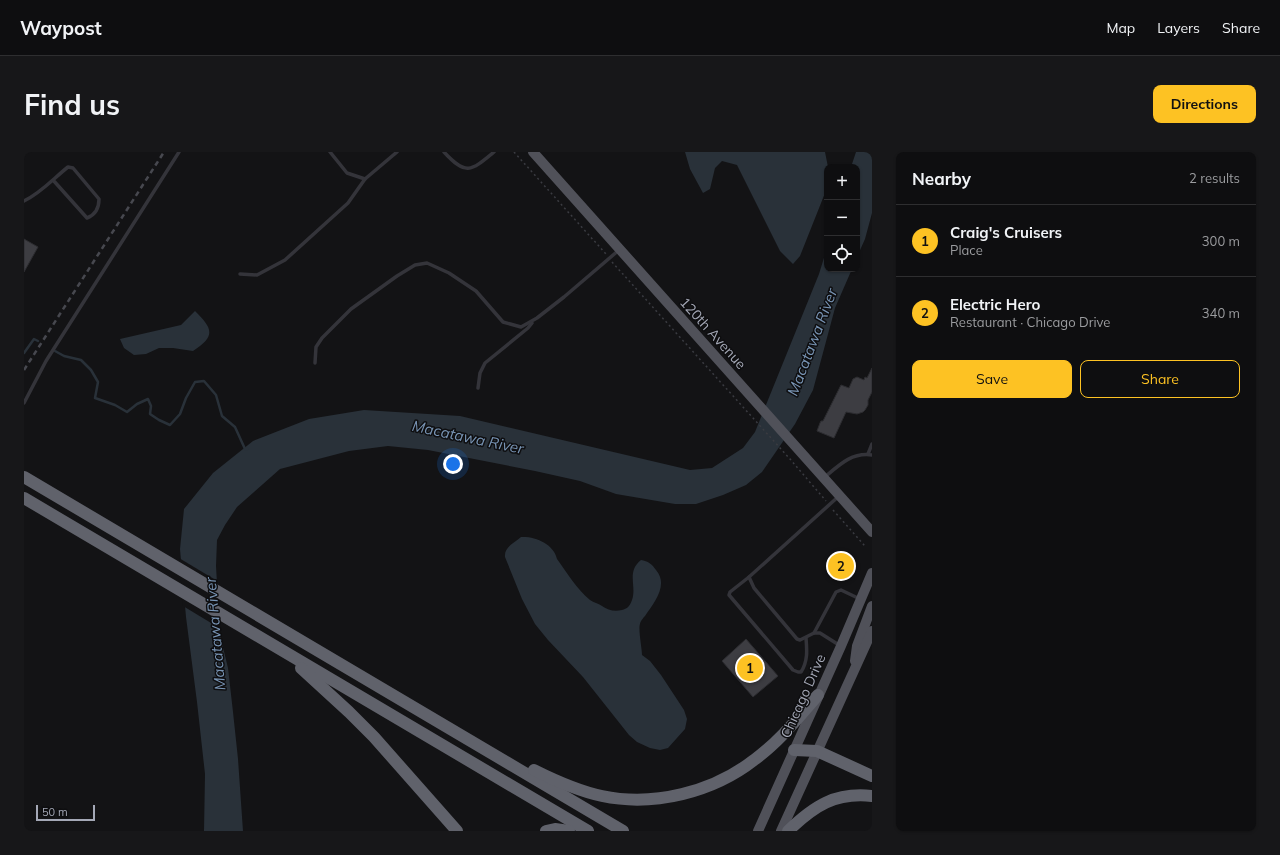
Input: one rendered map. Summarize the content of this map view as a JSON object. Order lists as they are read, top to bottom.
{
  "streets": {
    "main road": ["120th Avenue", "Chicago Drive"]
  },
  "water": ["Macatawa River"],
  "scale_bar": "50 m",
  "page": {
    "header": "Waypost",
    "nav": ["Map", "Layers", "Share"],
    "buttons": [
      "Directions",
      ["Save", "Share"]
    ],
    "title": "Find us",
    "heading": ["Nearby", "2 results"],
    "map_buttons": ["+", "−"],
    "list": [
      {
        "mark": "1",
        "name": "Craig's Cruisers",
        "note": "Place",
        "value": "300 m"
      },
      {
        "mark": "2",
        "name": "Electric Hero",
        "note": "Restaurant · Chicago Drive",
        "value": "340 m"
      }
    ],
    "pins": ["2", "1"],
    "scale": "50 m"
  }
}
